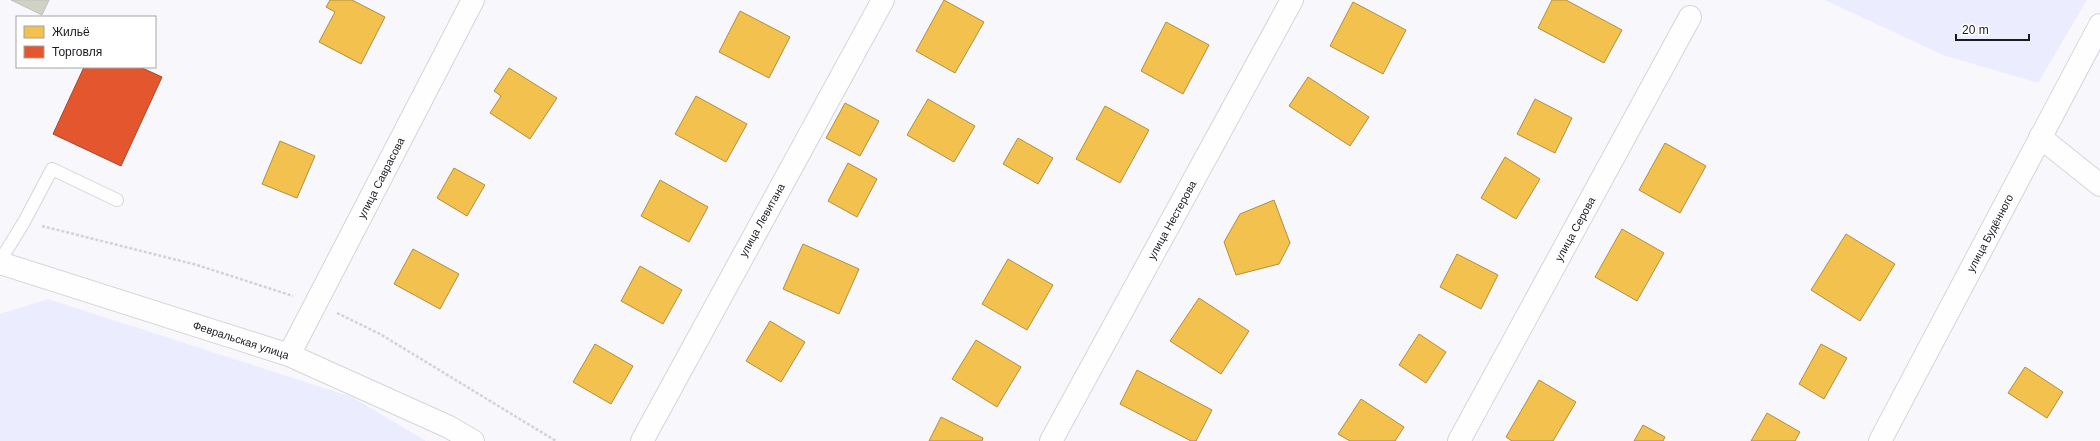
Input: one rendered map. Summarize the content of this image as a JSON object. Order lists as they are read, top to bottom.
{
  "streets": {
    "street": [
      "улица Саврасова",
      "улица Левитана",
      "улица Нестерова",
      "улица Серова",
      "улица Будённого",
      "Февральская улица"
    ]
  },
  "crossings": [
    ["улица Саврасова", "Февральская улица"]
  ],
  "legend": ["Жильё", "Торговля"],
  "scale_bar": "20 m"
}
